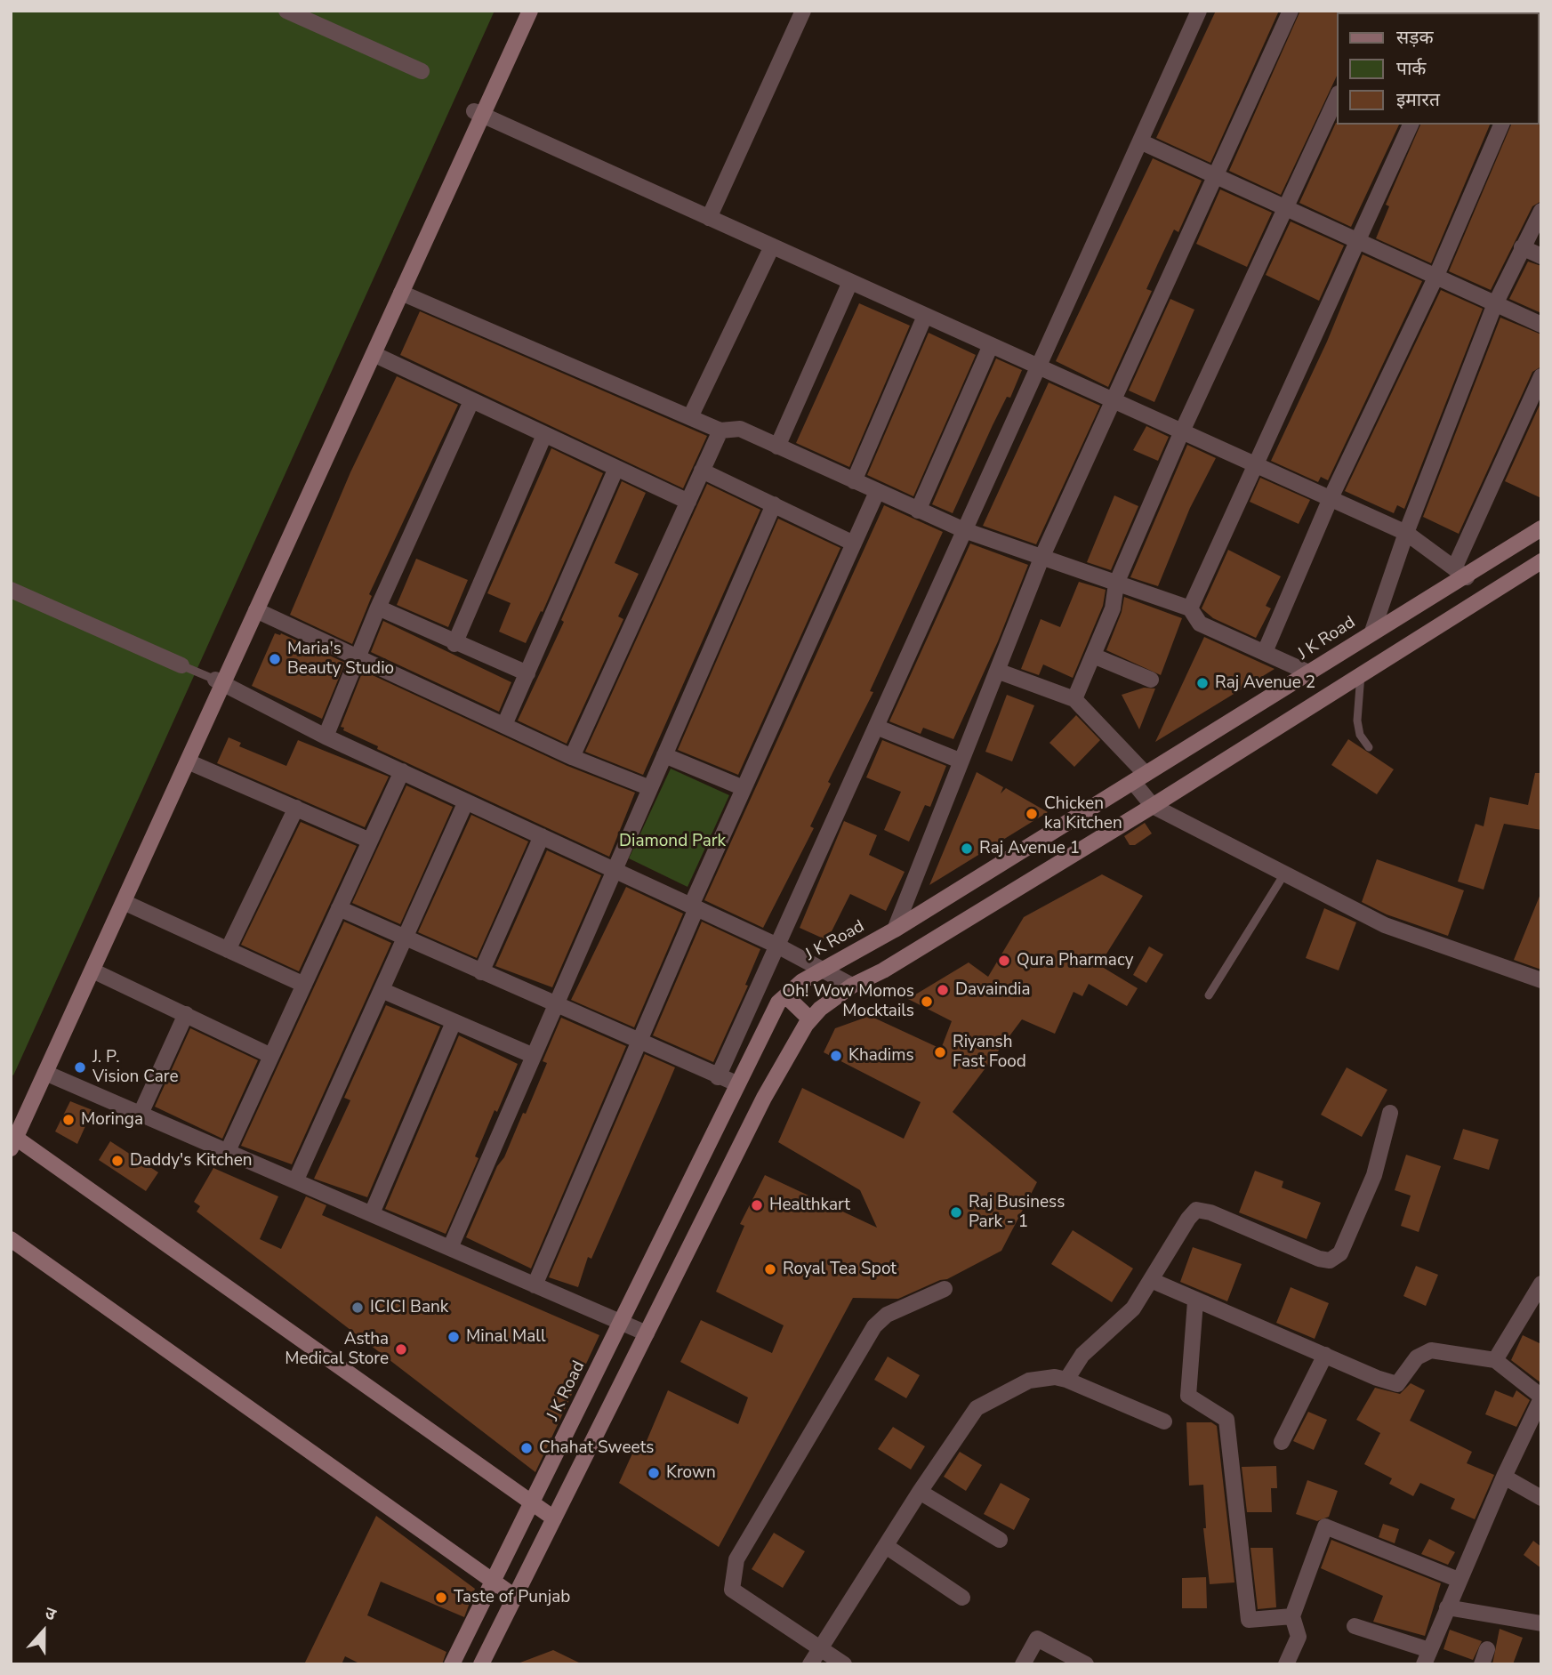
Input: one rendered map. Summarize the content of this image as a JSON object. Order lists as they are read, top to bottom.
{
  "streets": {
    "street": ["J K Road"]
  },
  "parks": ["Diamond Park"],
  "places": [
    "Maria's Beauty Studio",
    "Raj Avenue 2",
    "Chicken ka Kitchen",
    "Raj Avenue 1",
    "Qura Pharmacy",
    "Davaindia",
    "Oh! Wow Momos Mocktails",
    "Riyansh Fast Food",
    "Khadims",
    "J. P. Vision Care",
    "Moringa",
    "Daddy's Kitchen",
    "Healthkart",
    "Raj Business Park - 1",
    "Royal Tea Spot",
    "ICICI Bank",
    "Minal Mall",
    "Astha Medical Store",
    "Chahat Sweets",
    "Krown",
    "Taste of Punjab"
  ],
  "legend": ["सड़क", "पार्क", "इमारत"],
  "north": "top"
}
